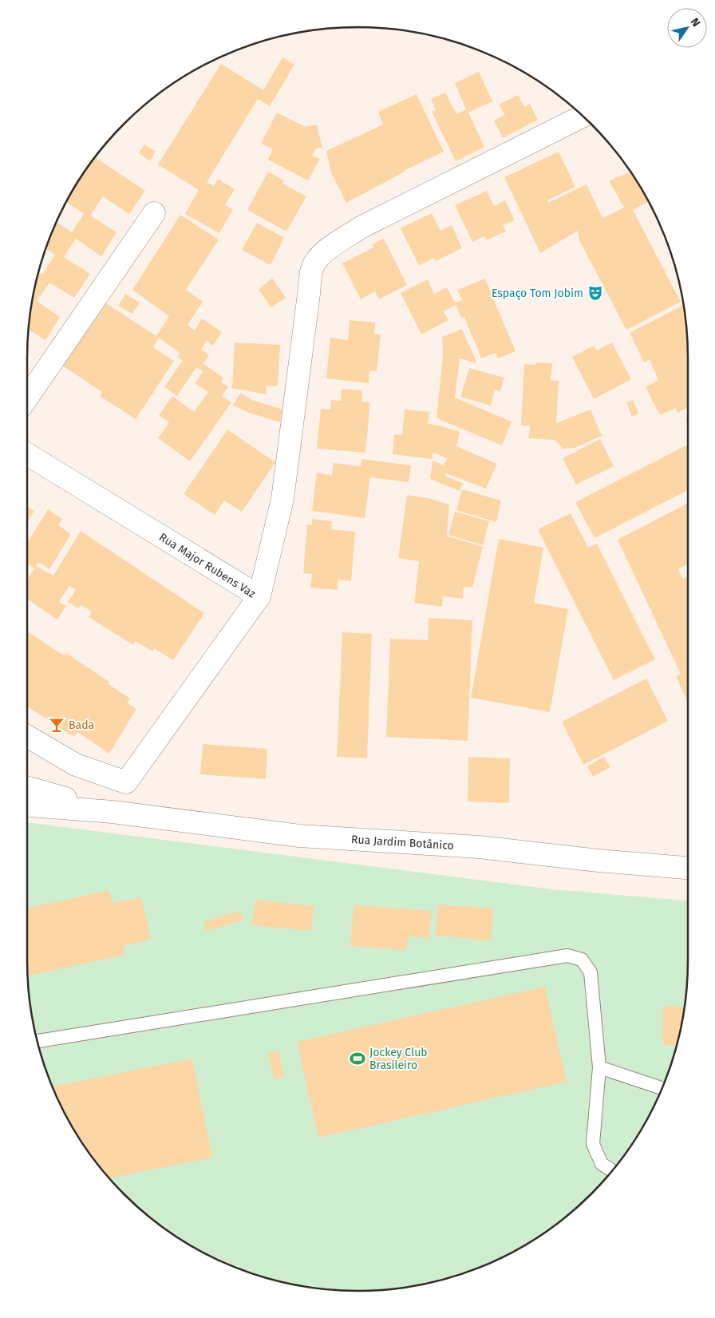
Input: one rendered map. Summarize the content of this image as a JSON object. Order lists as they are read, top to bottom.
{
  "streets": {
    "street": ["Rua Major Rubens Vaz", "Rua Jardim Botânico"]
  },
  "places": {
    "theatre": ["Espaço Tom Jobim"],
    "bar": ["Bada"],
    "sports": ["Jockey Club Brasileiro"]
  },
  "north": "top right"
}
